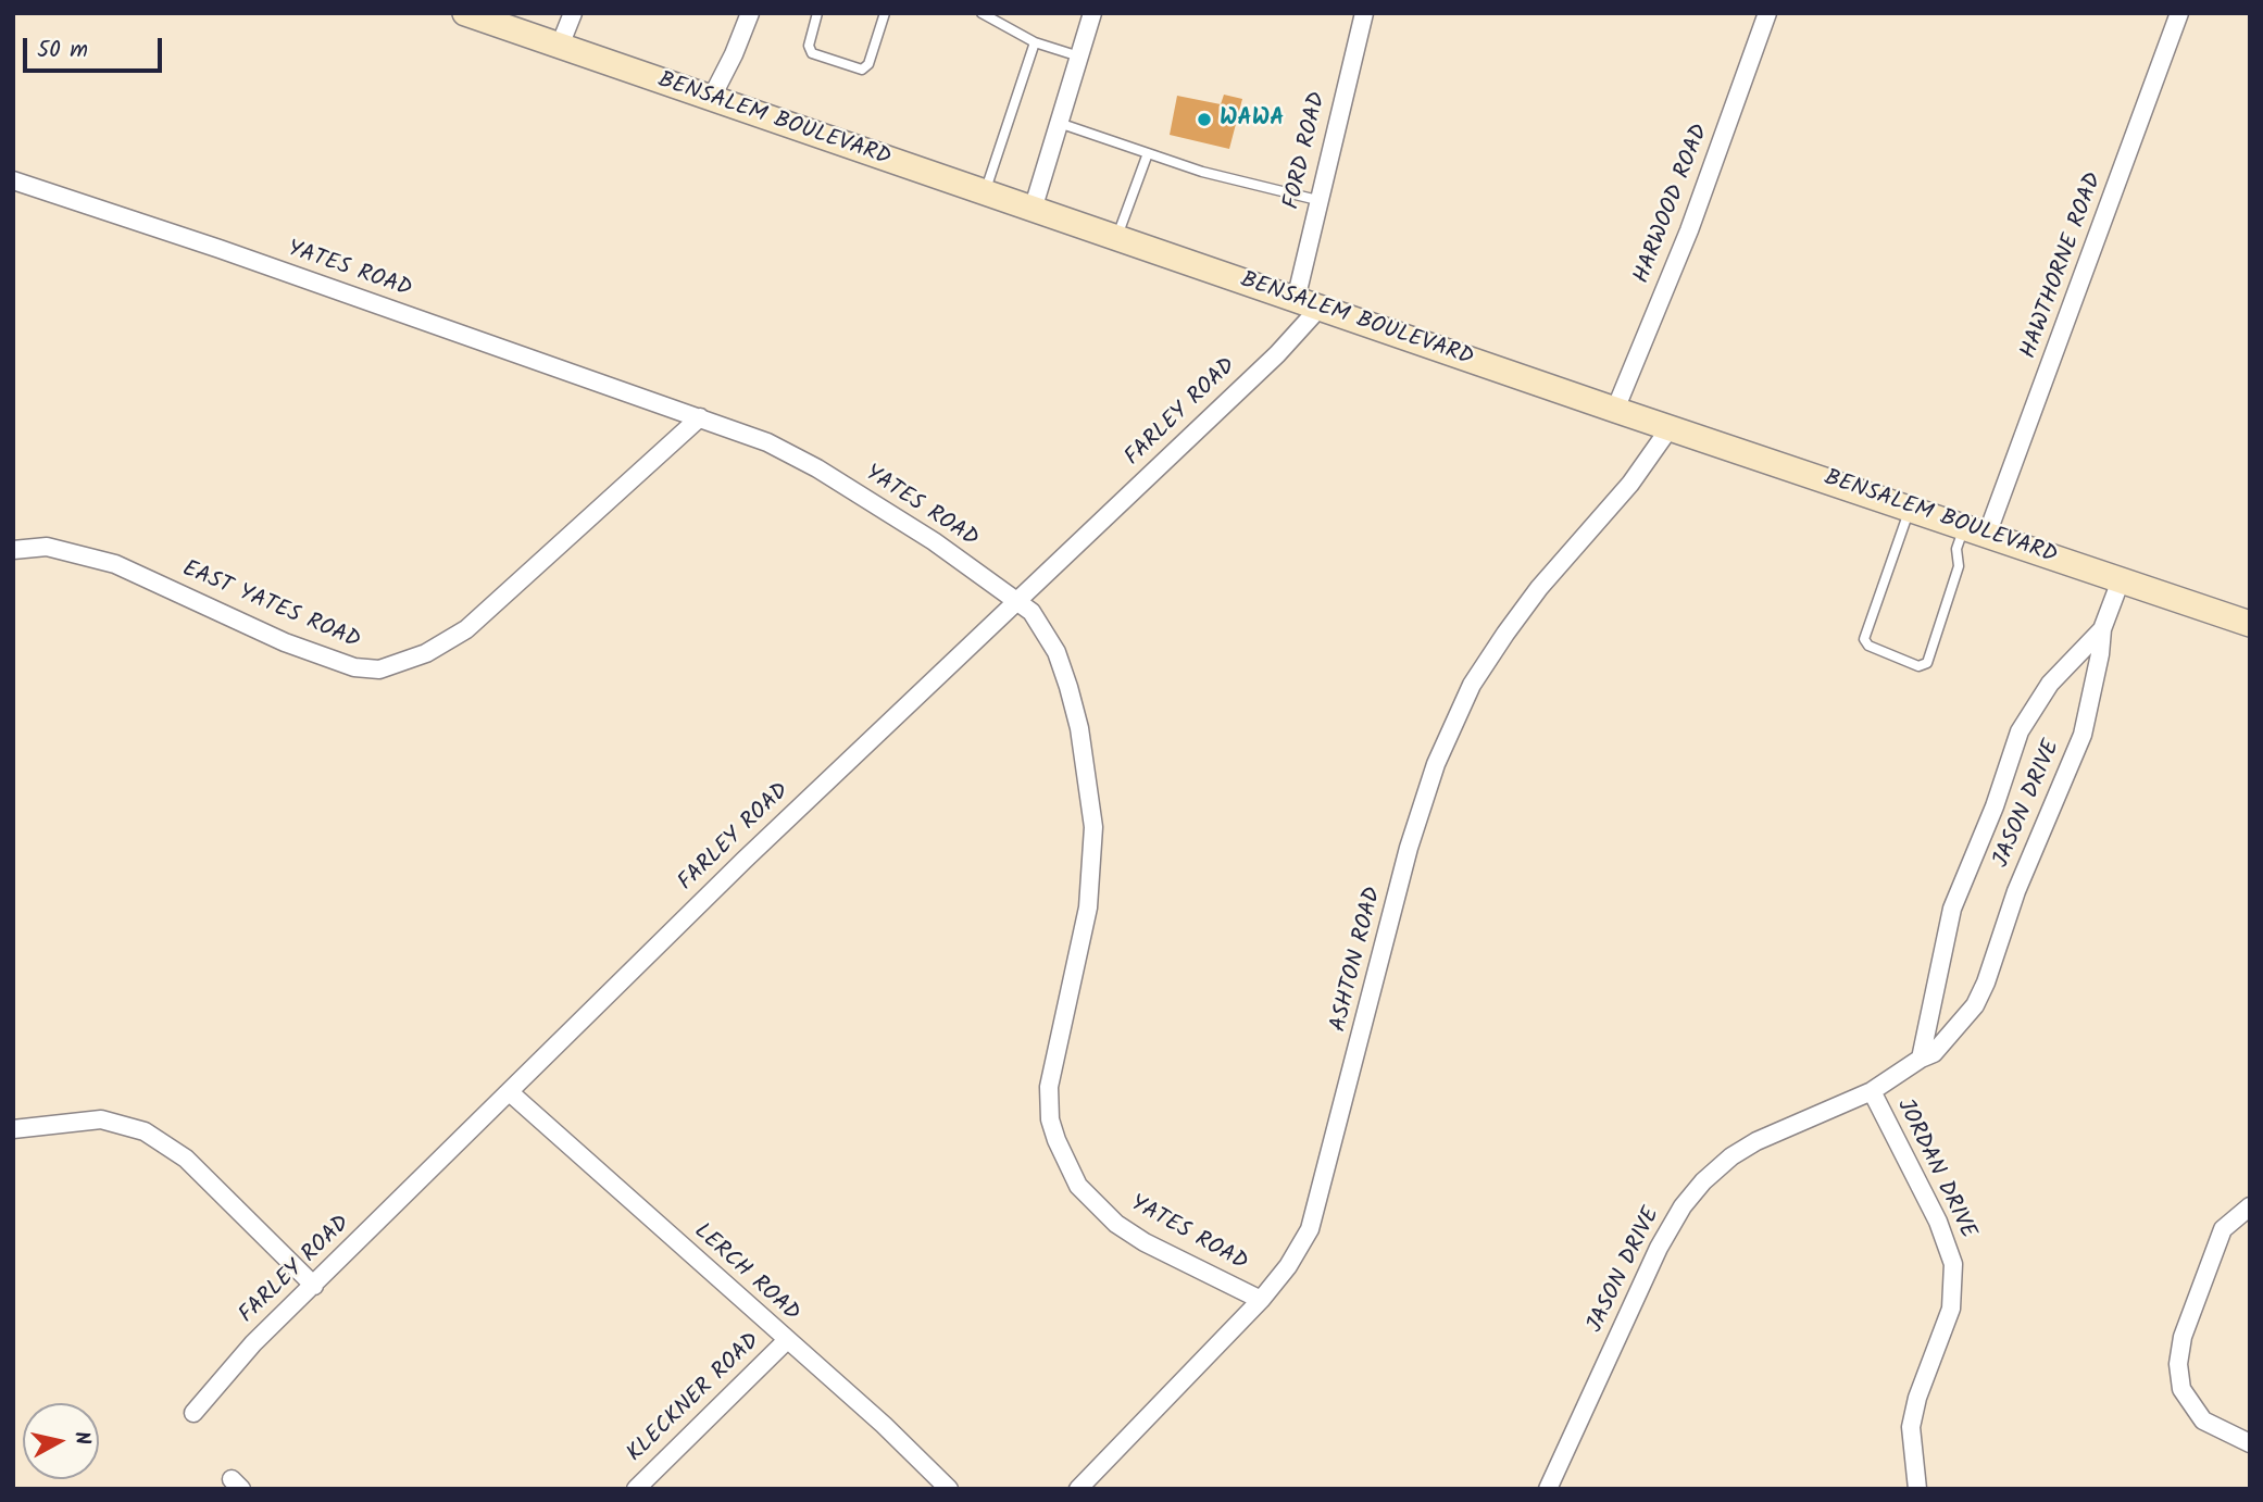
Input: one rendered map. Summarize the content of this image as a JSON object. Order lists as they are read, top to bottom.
{
  "streets": {
    "main road": ["BENSALEM BOULEVARD"],
    "street": [
      "FORD ROAD",
      "HARWOOD ROAD",
      "HAWTHORNE ROAD",
      "YATES ROAD",
      "FARLEY ROAD",
      "EAST YATES ROAD",
      "JASON DRIVE",
      "ASHTON ROAD",
      "JORDAN DRIVE",
      "LERCH ROAD",
      "KLECKNER ROAD"
    ]
  },
  "crossings": [
    ["BENSALEM BOULEVARD", "FORD ROAD"],
    ["BENSALEM BOULEVARD", "HARWOOD ROAD"],
    ["BENSALEM BOULEVARD", "HAWTHORNE ROAD"],
    ["BENSALEM BOULEVARD", "FARLEY ROAD"],
    ["BENSALEM BOULEVARD", "JASON DRIVE"],
    ["BENSALEM BOULEVARD", "ASHTON ROAD"],
    ["YATES ROAD", "FARLEY ROAD"],
    ["YATES ROAD", "EAST YATES ROAD"],
    ["YATES ROAD", "ASHTON ROAD"],
    ["FARLEY ROAD", "LERCH ROAD"],
    ["JASON DRIVE", "JORDAN DRIVE"],
    ["LERCH ROAD", "KLECKNER ROAD"]
  ],
  "places": ["WAWA"],
  "scale_bar": "50 m",
  "north": "right"
}
